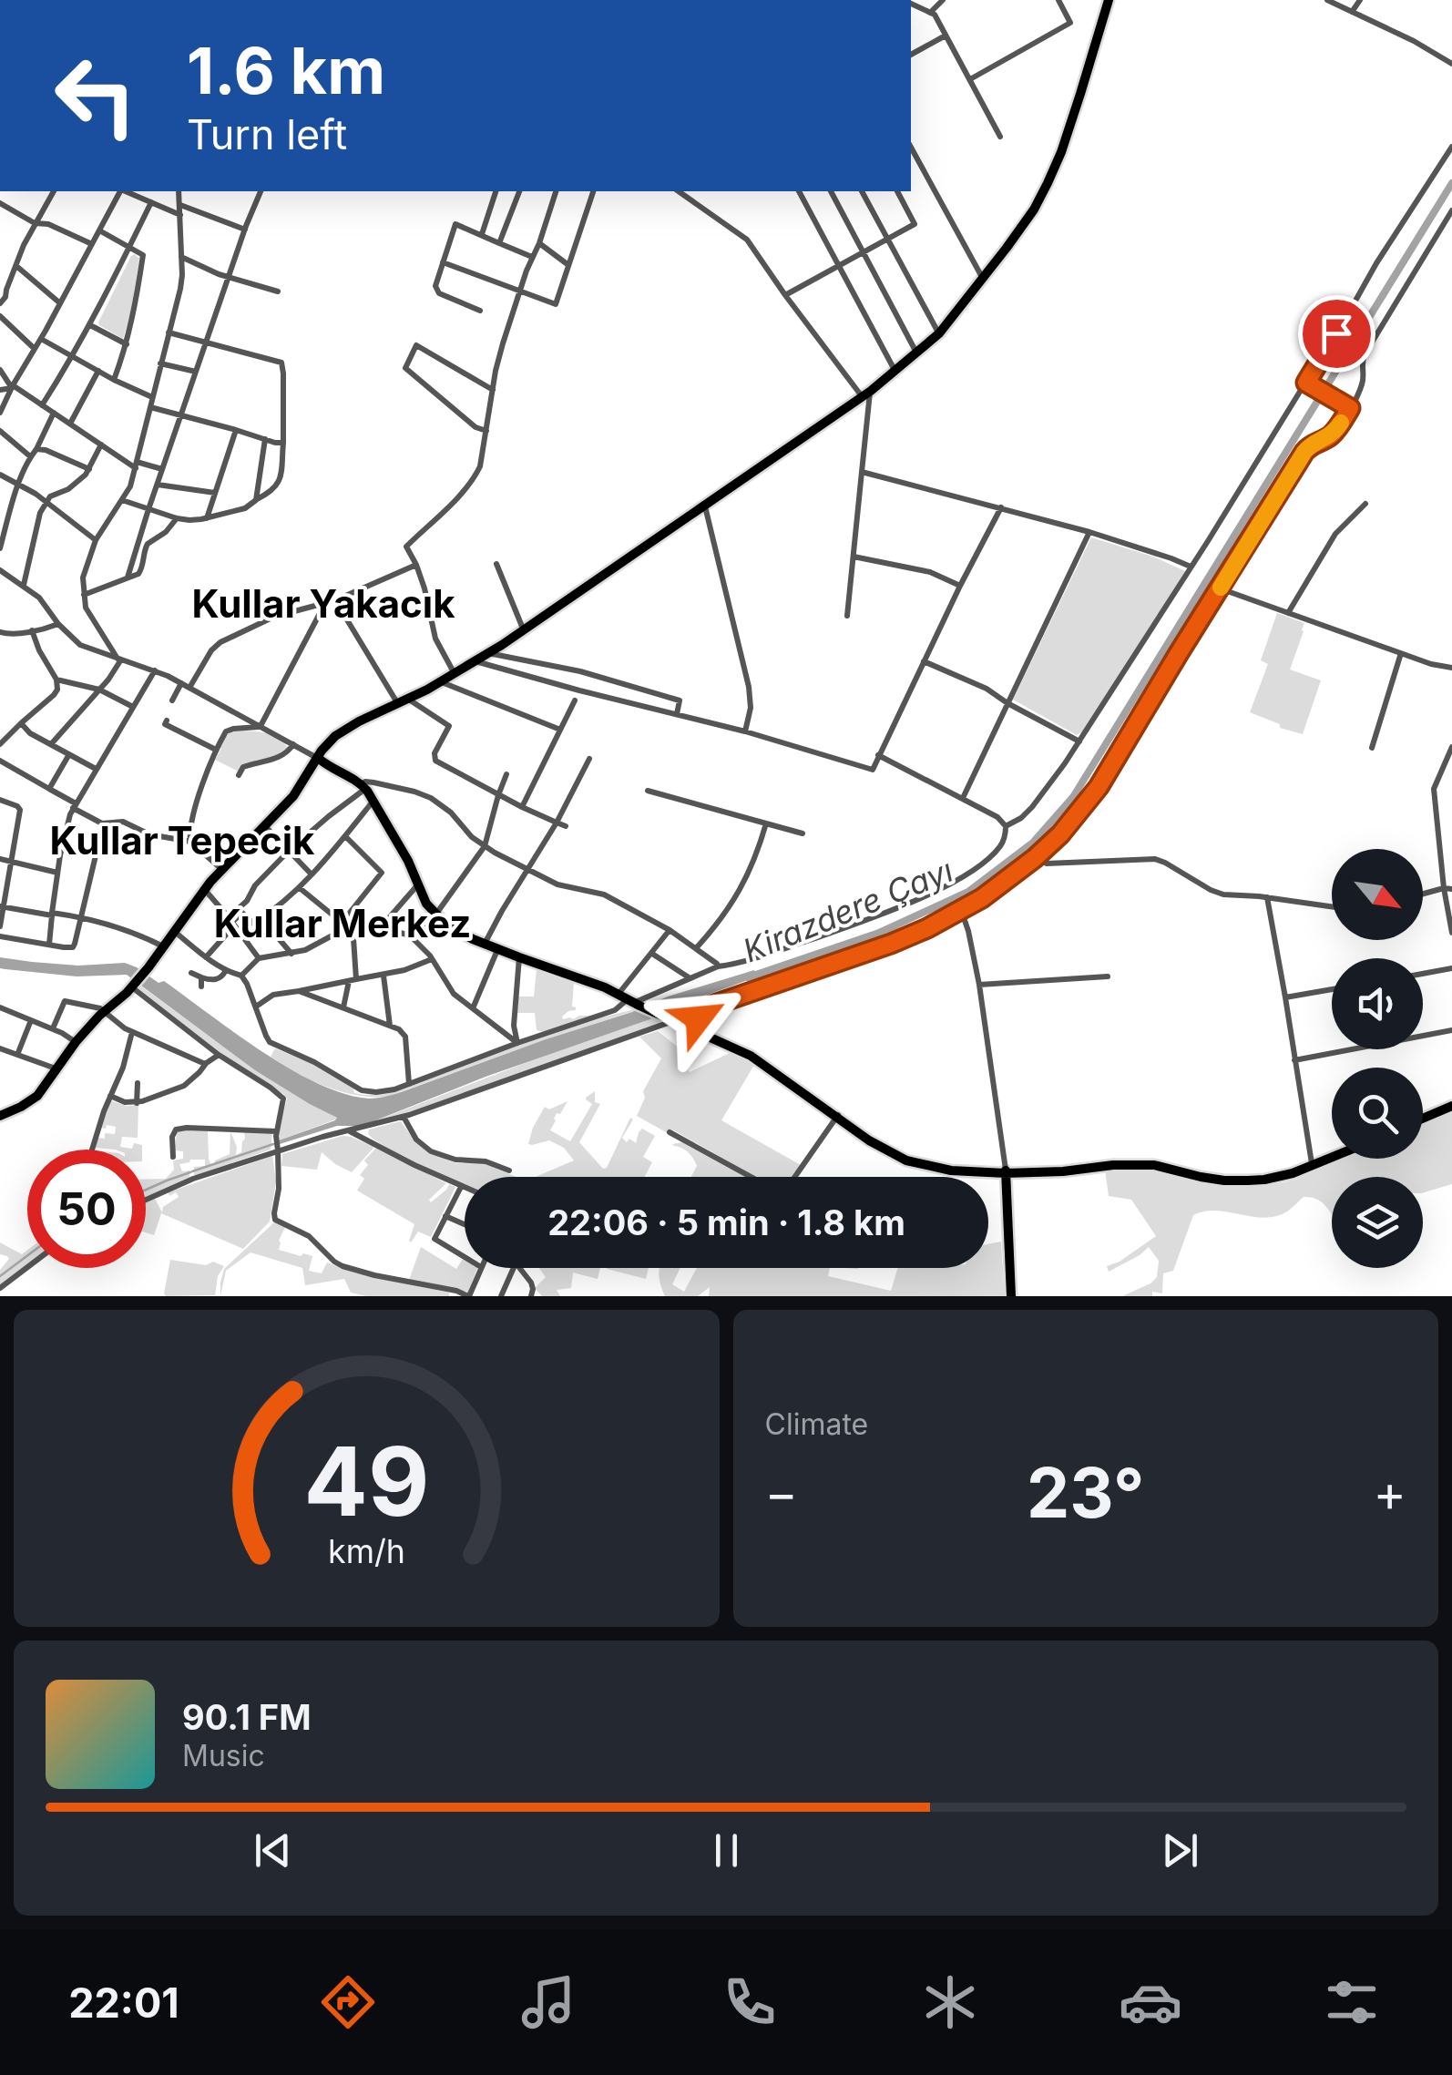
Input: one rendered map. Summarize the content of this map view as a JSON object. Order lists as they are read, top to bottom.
{
  "districts": ["Kullar Yakacık", "Kullar Tepecik", "Kullar Merkez"],
  "water": ["Kirazdere Çayı"],
  "north": "bottom right",
  "page": {
    "turn": ["1.6 km", "Turn left"],
    "limit": "50",
    "trip": "22:06 · 5 min · 1.8 km",
    "tile": "Climate",
    "heat": ["−", "23°", "+"],
    "song": ["90.1 FM", "Music"],
    "tabs": "22:01",
    "gauge": ["49", "km/h"]
  }
}
